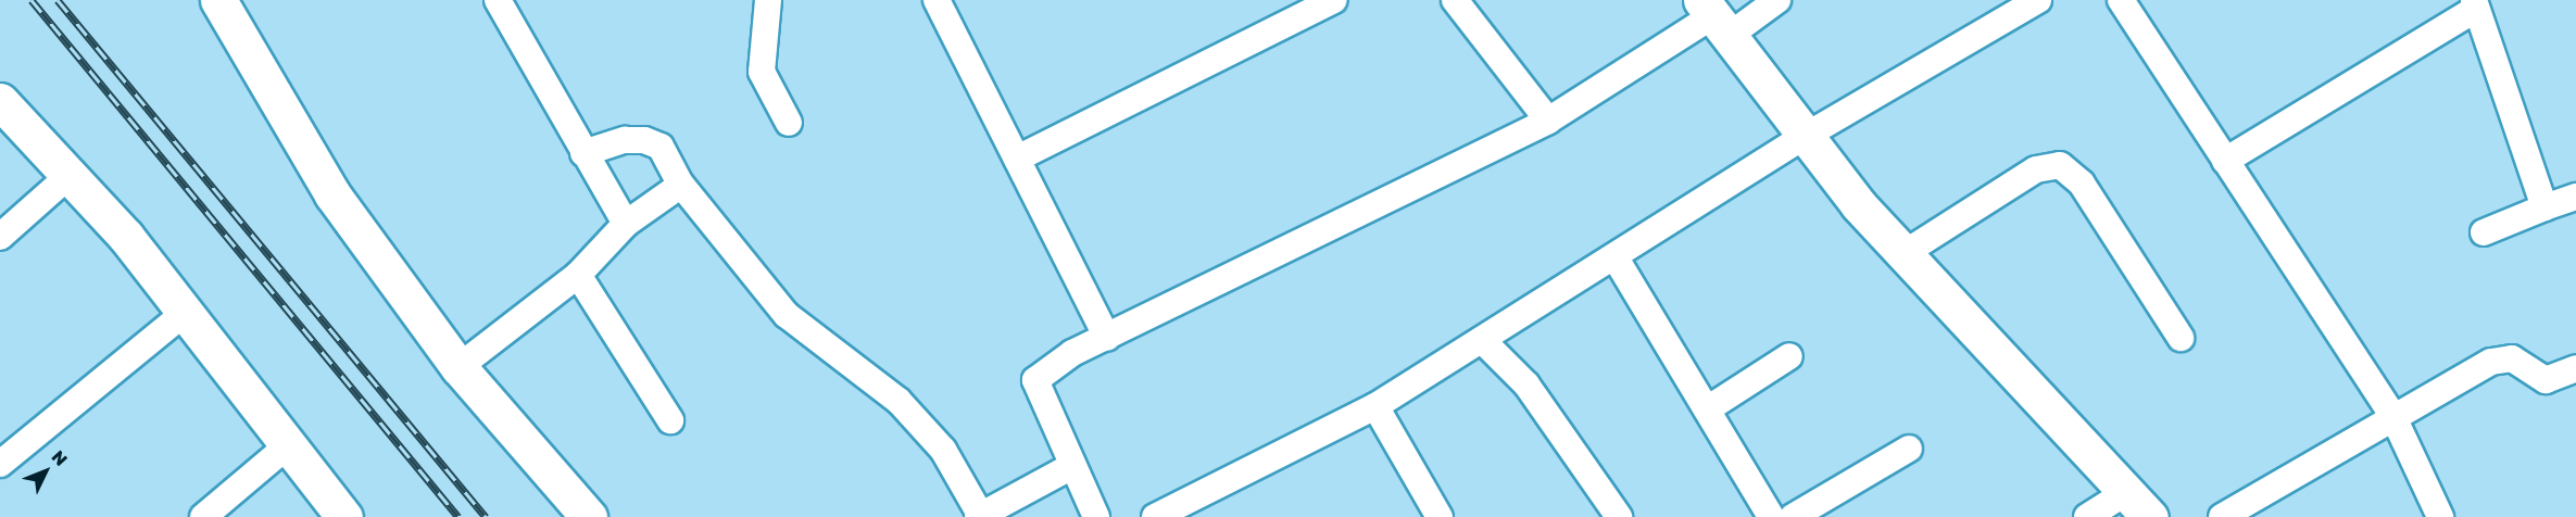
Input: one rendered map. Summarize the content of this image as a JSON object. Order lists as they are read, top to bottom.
{
  "north": "top right"
}
